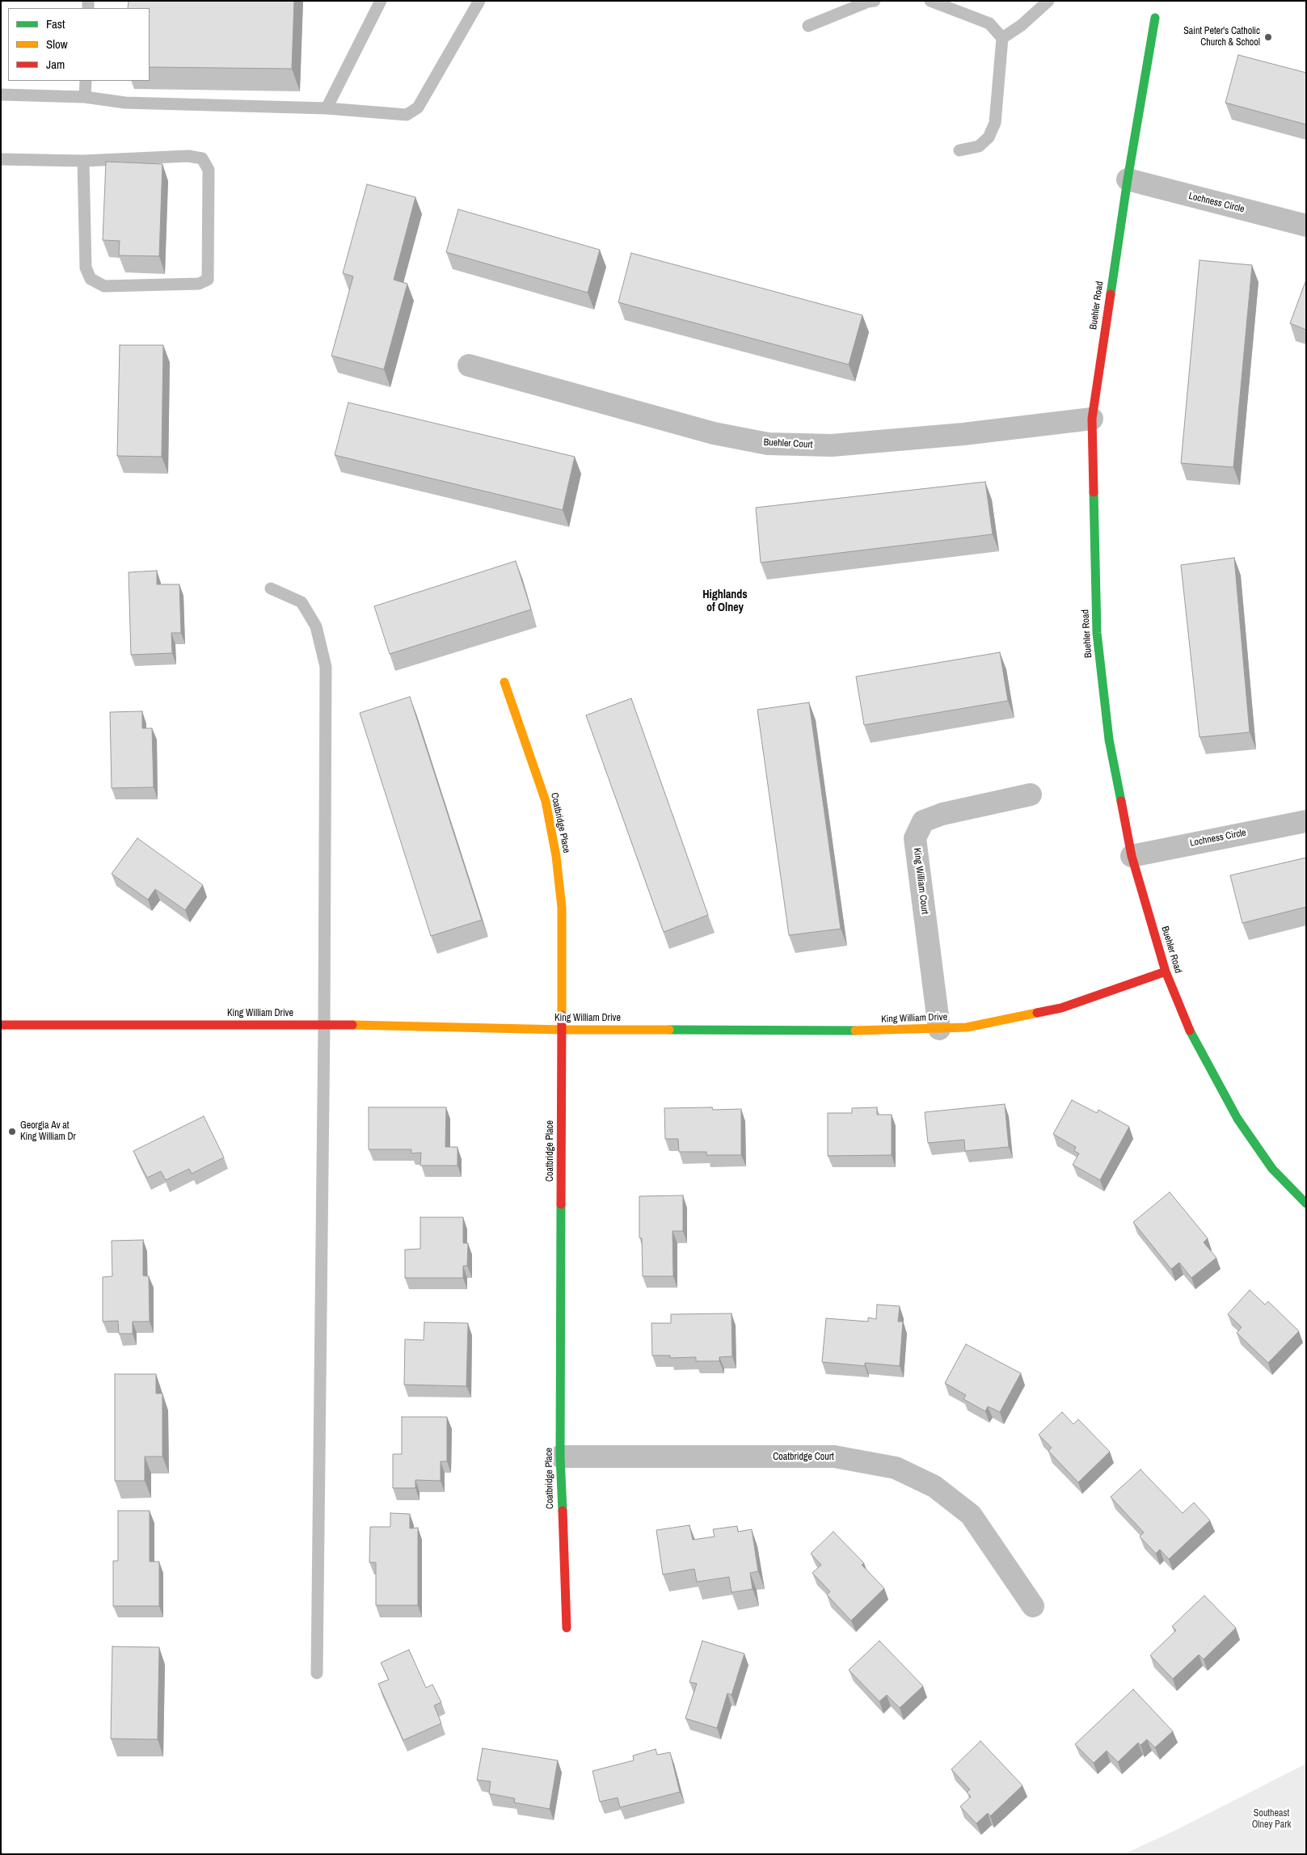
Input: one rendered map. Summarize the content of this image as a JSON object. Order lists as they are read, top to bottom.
{
  "streets": {
    "street": [
      "Lochness Circle",
      "Buehler Road",
      "Buehler Court",
      "Coatbridge Place",
      "King William Court",
      "King William Drive",
      "Coatbridge Court"
    ]
  },
  "crossings": [
    ["Lochness Circle", "Buehler Road"],
    ["Buehler Road", "Buehler Court"],
    ["Buehler Road", "King William Drive"],
    ["Coatbridge Place", "King William Drive"],
    ["Coatbridge Place", "Coatbridge Court"],
    ["King William Court", "King William Drive"]
  ],
  "districts": ["Highlands of Olney"],
  "parks": ["Southeast Olney Park"],
  "places": ["Saint Peter's Catholic Church & School", "Georgia Av at King William Dr"],
  "legend": ["Fast", "Slow", "Jam"]
}
